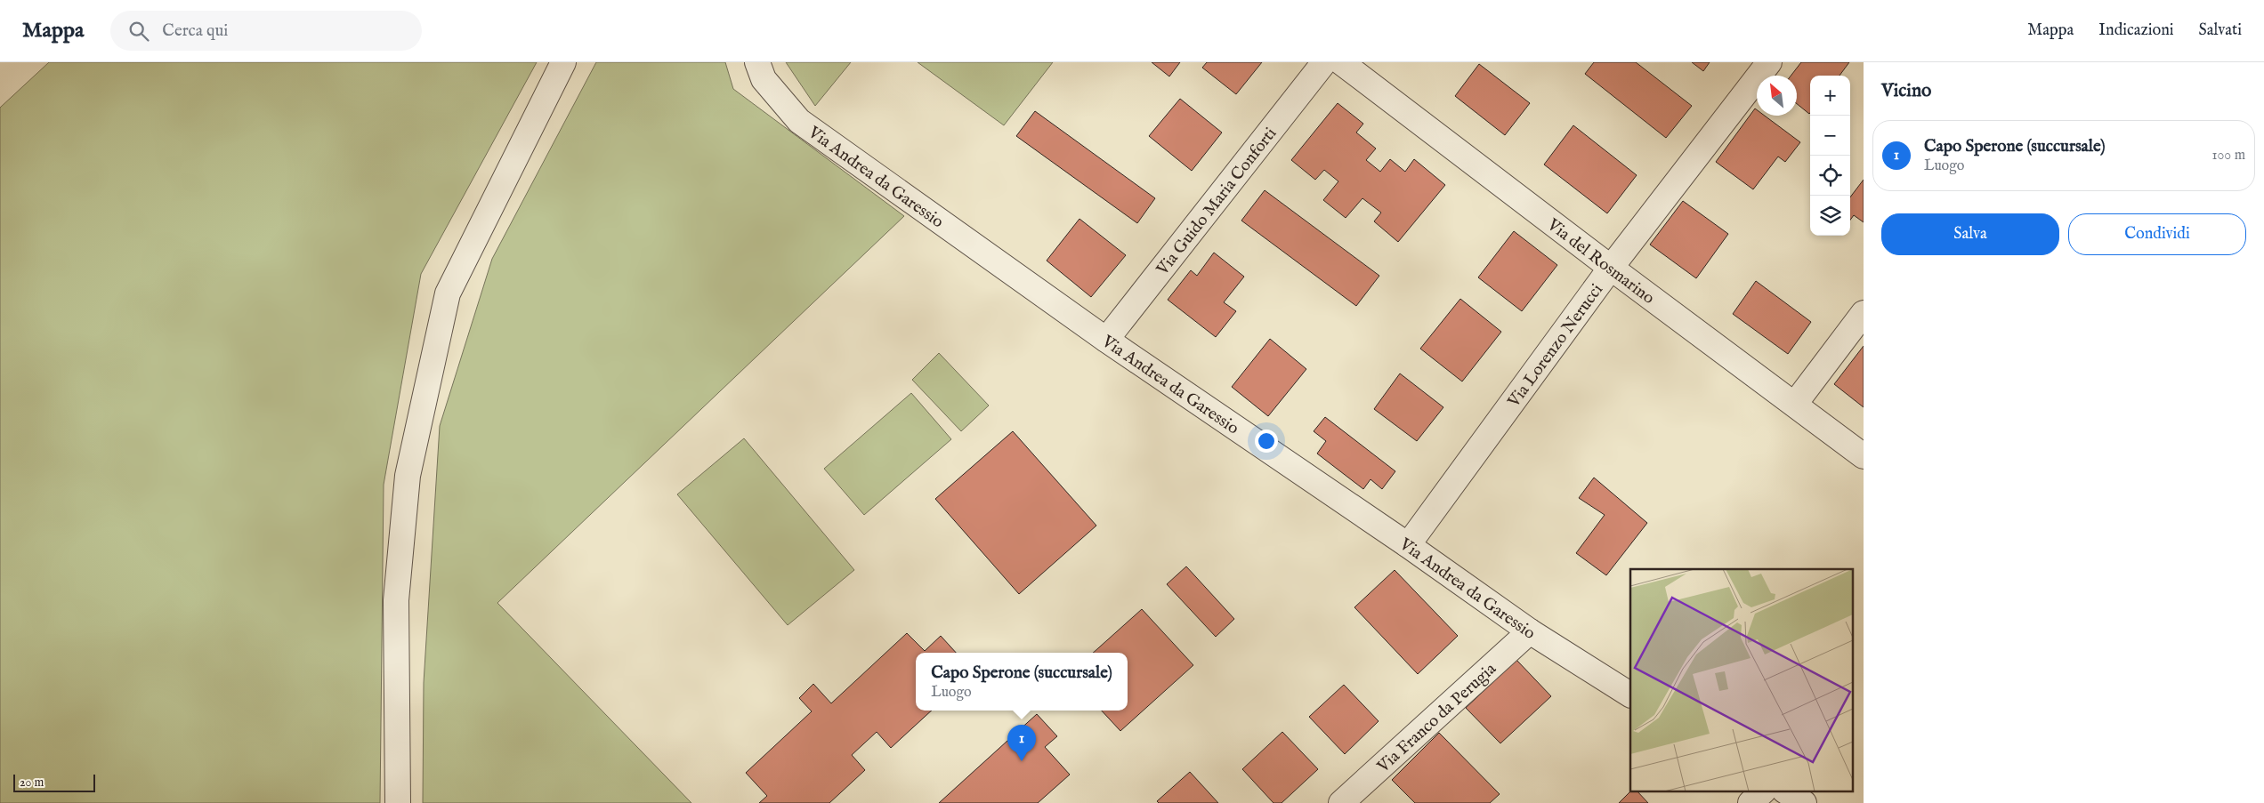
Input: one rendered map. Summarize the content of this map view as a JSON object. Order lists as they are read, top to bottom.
{
  "streets": {
    "street": [
      "Via Andrea da Garessio",
      "Via Guido Maria Conforti",
      "Via del Rosmarino",
      "Via Lorenzo Nerucci",
      "Via Franco da Perugia"
    ]
  },
  "crossings": [
    ["Via Andrea da Garessio", "Via Guido Maria Conforti"],
    ["Via Andrea da Garessio", "Via Lorenzo Nerucci"],
    ["Via Andrea da Garessio", "Via Franco da Perugia"],
    ["Via del Rosmarino", "Via Lorenzo Nerucci"]
  ],
  "scale_bar": "20 m",
  "north": "top left",
  "page": {
    "header": "Mappa",
    "search": "Cerca qui",
    "nav": ["Mappa", "Indicazioni", "Salvati"],
    "heading": "Vicino",
    "map_buttons": ["+", "−"],
    "list": [
      {
        "mark": "1",
        "name": "Capo Sperone (succursale)",
        "note": "Luogo",
        "value": "100 m"
      }
    ],
    "buttons": ["Salva", "Condividi"],
    "popup": ["Capo Sperone (succursale)", "Luogo"],
    "pins": "1",
    "scale": "20 m"
  }
}
